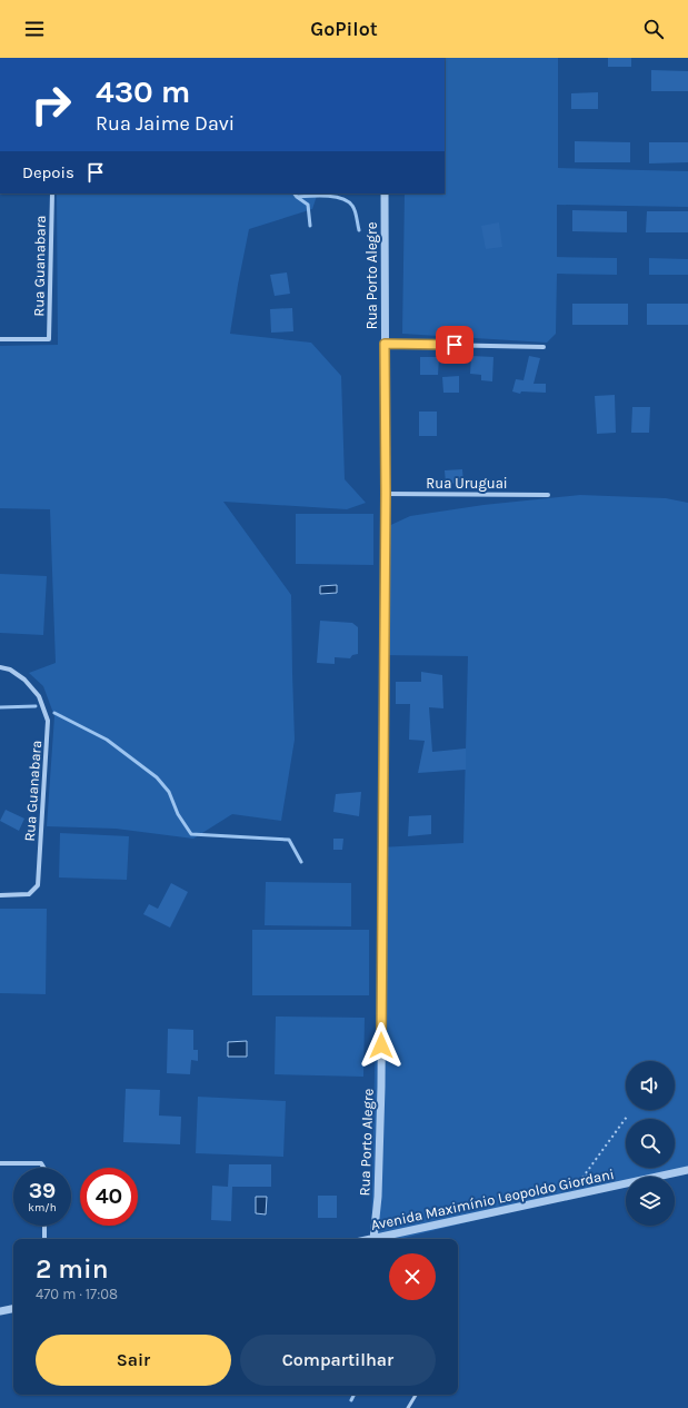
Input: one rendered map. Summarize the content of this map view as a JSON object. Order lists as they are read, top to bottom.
{
  "streets": {
    "street": [
      "Rua Guanabara",
      "Rua Porto Alegre",
      "Rua Uruguai",
      "Avenida Maximínio Leopoldo Giordani"
    ]
  },
  "crossings": [
    ["Rua Porto Alegre", "Rua Uruguai"]
  ],
  "page": {
    "header": "GoPilot",
    "turn": ["430 m", "Rua Jaime Davi"],
    "then": "Depois",
    "speed": "39 km/h",
    "limit": "40",
    "heading": ["2 min", "470 m · 17:08"],
    "buttons": ["Sair", "Compartilhar"]
  }
}
